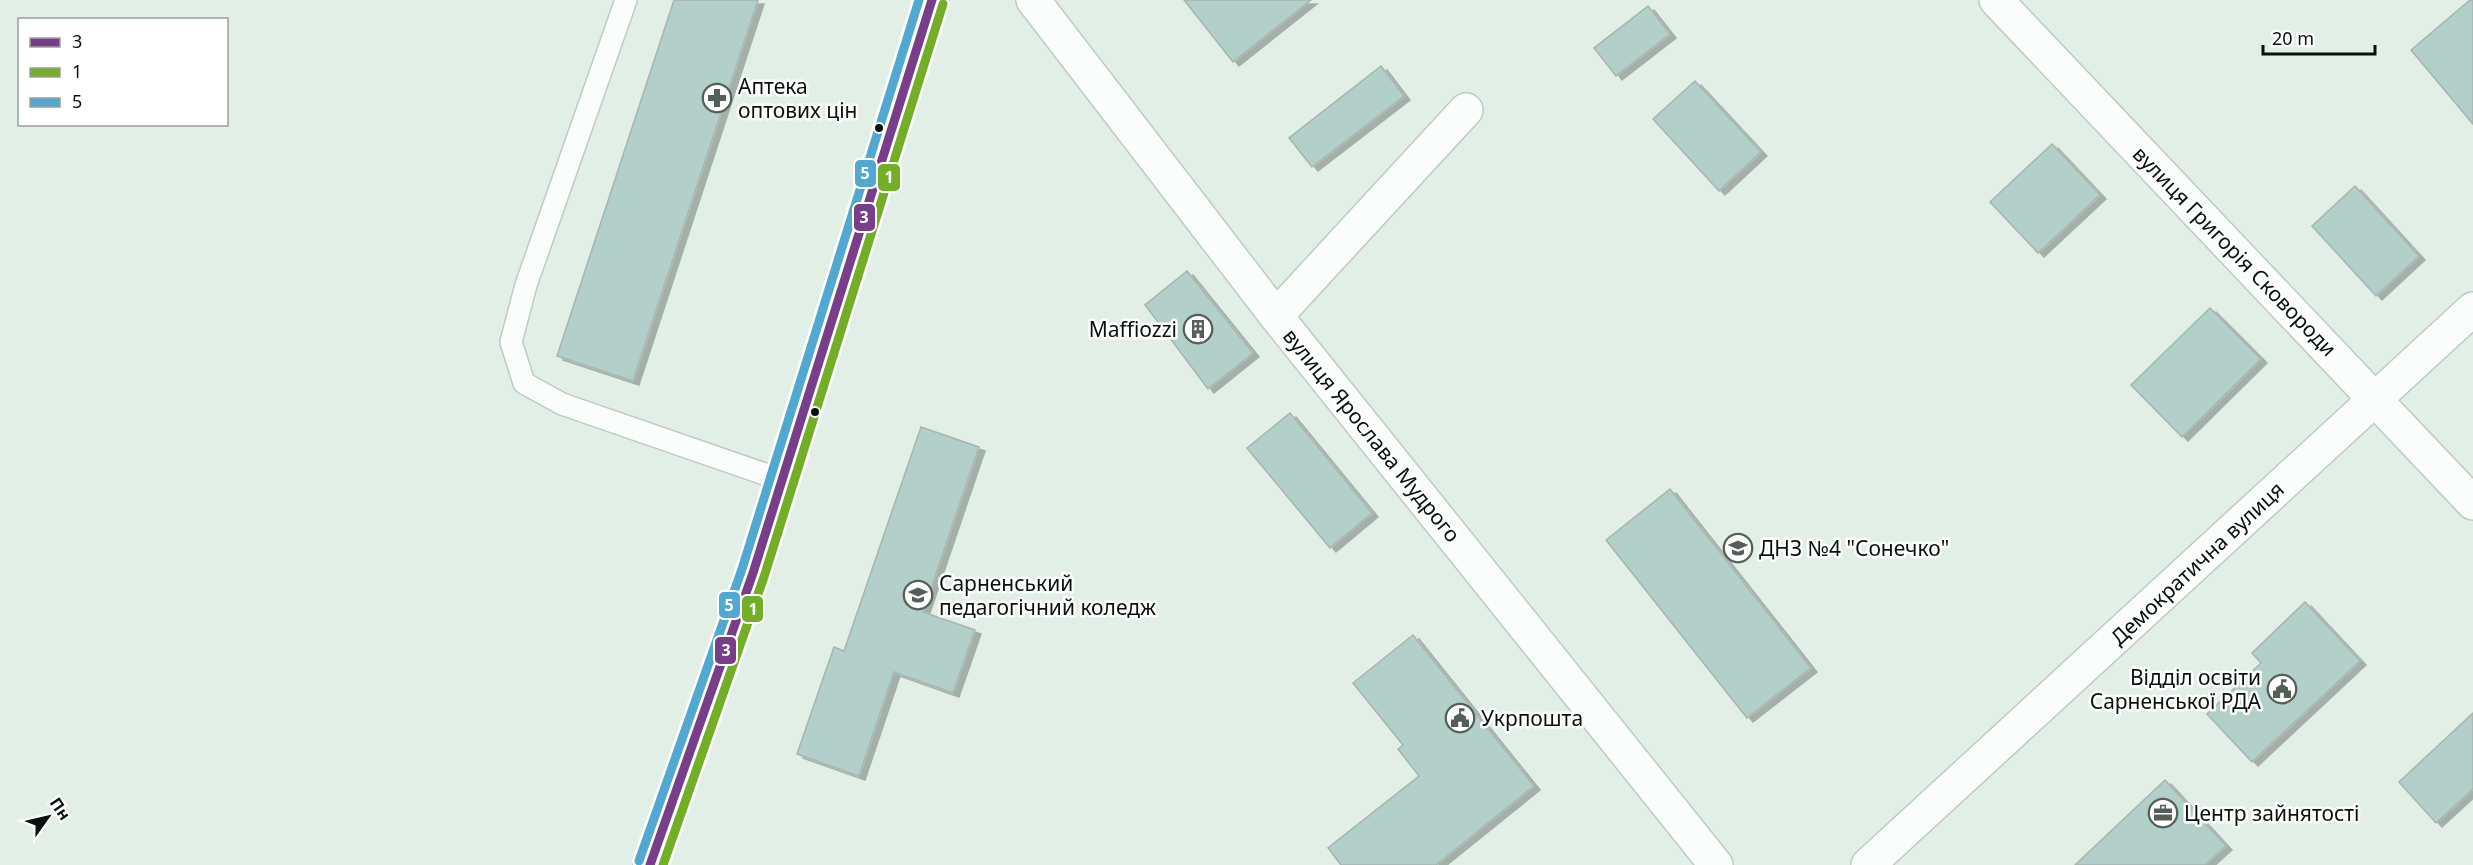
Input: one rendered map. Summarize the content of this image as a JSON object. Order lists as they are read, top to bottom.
{
  "streets": {
    "street": ["вулиця Григорія Сковороди", "вулиця Ярослава Мудрого", "Демократична вулиця"]
  },
  "crossings": [
    ["вулиця Григорія Сковороди", "Демократична вулиця"]
  ],
  "places": {
    "pharmacy": ["Аптека оптових цін"],
    "building": ["Maffiozzi"],
    "school or university": ["ДНЗ №4 \"Сонечко\"", "Сарненський педагогічний коледж"],
    "public building": ["Відділ освіти Сарненської РДА", "Укрпошта"],
    "office": ["Центр зайнятості"]
  },
  "lines": ["transit line 3", "transit line 5", "transit line 1"],
  "legend": ["3", "1", "5"],
  "scale_bar": "20 m",
  "north": "top right"
}
